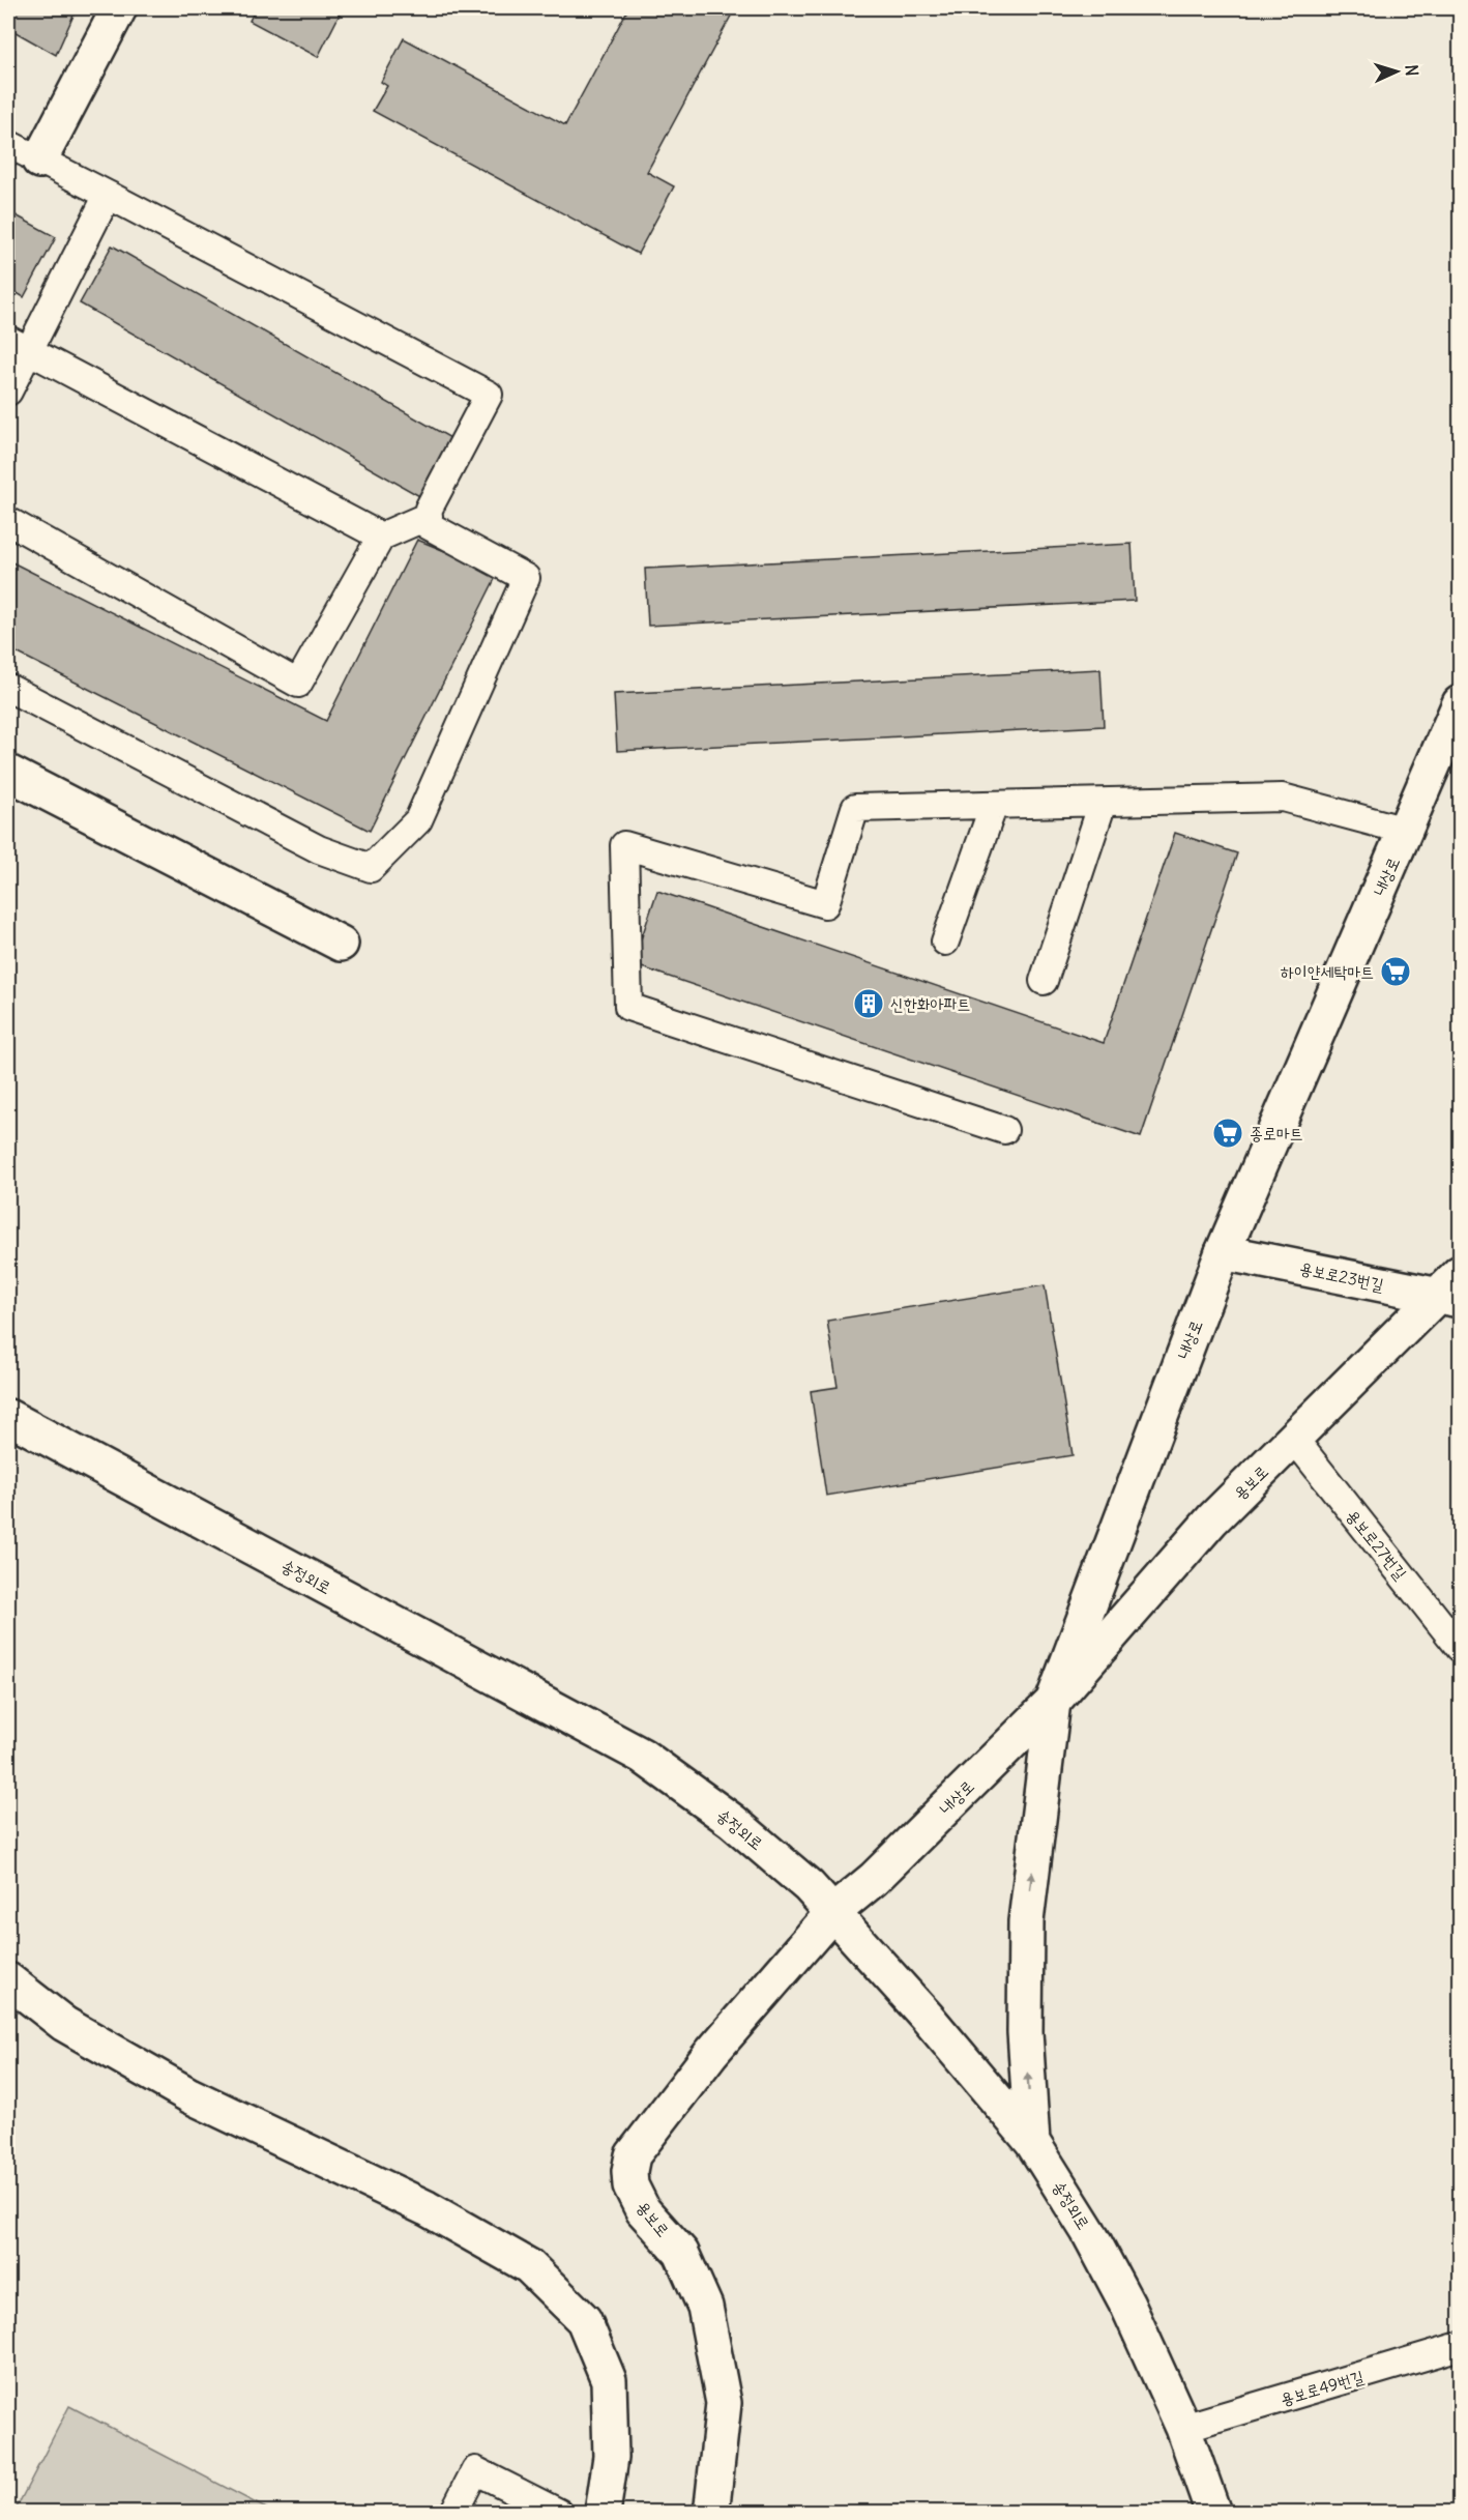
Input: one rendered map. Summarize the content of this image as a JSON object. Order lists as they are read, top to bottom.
{
  "streets": {
    "street": [
      "내상로",
      "용보로23번길",
      "용보로",
      "송정외로"
    ],
    "lane": ["용보로27번길", "용보로49번길"]
  },
  "crossings": [
    ["내상로", "용보로23번길"],
    ["내상로", "용보로"],
    ["내상로", "송정외로"],
    ["용보로23번길", "용보로"],
    ["용보로", "용보로27번길"],
    ["용보로", "송정외로"],
    ["송정외로", "용보로49번길"]
  ],
  "places": {
    "supermarket": ["하이얀세탁마트", "종로마트"],
    "building": ["신한화아파트"]
  },
  "north": "right"
}
